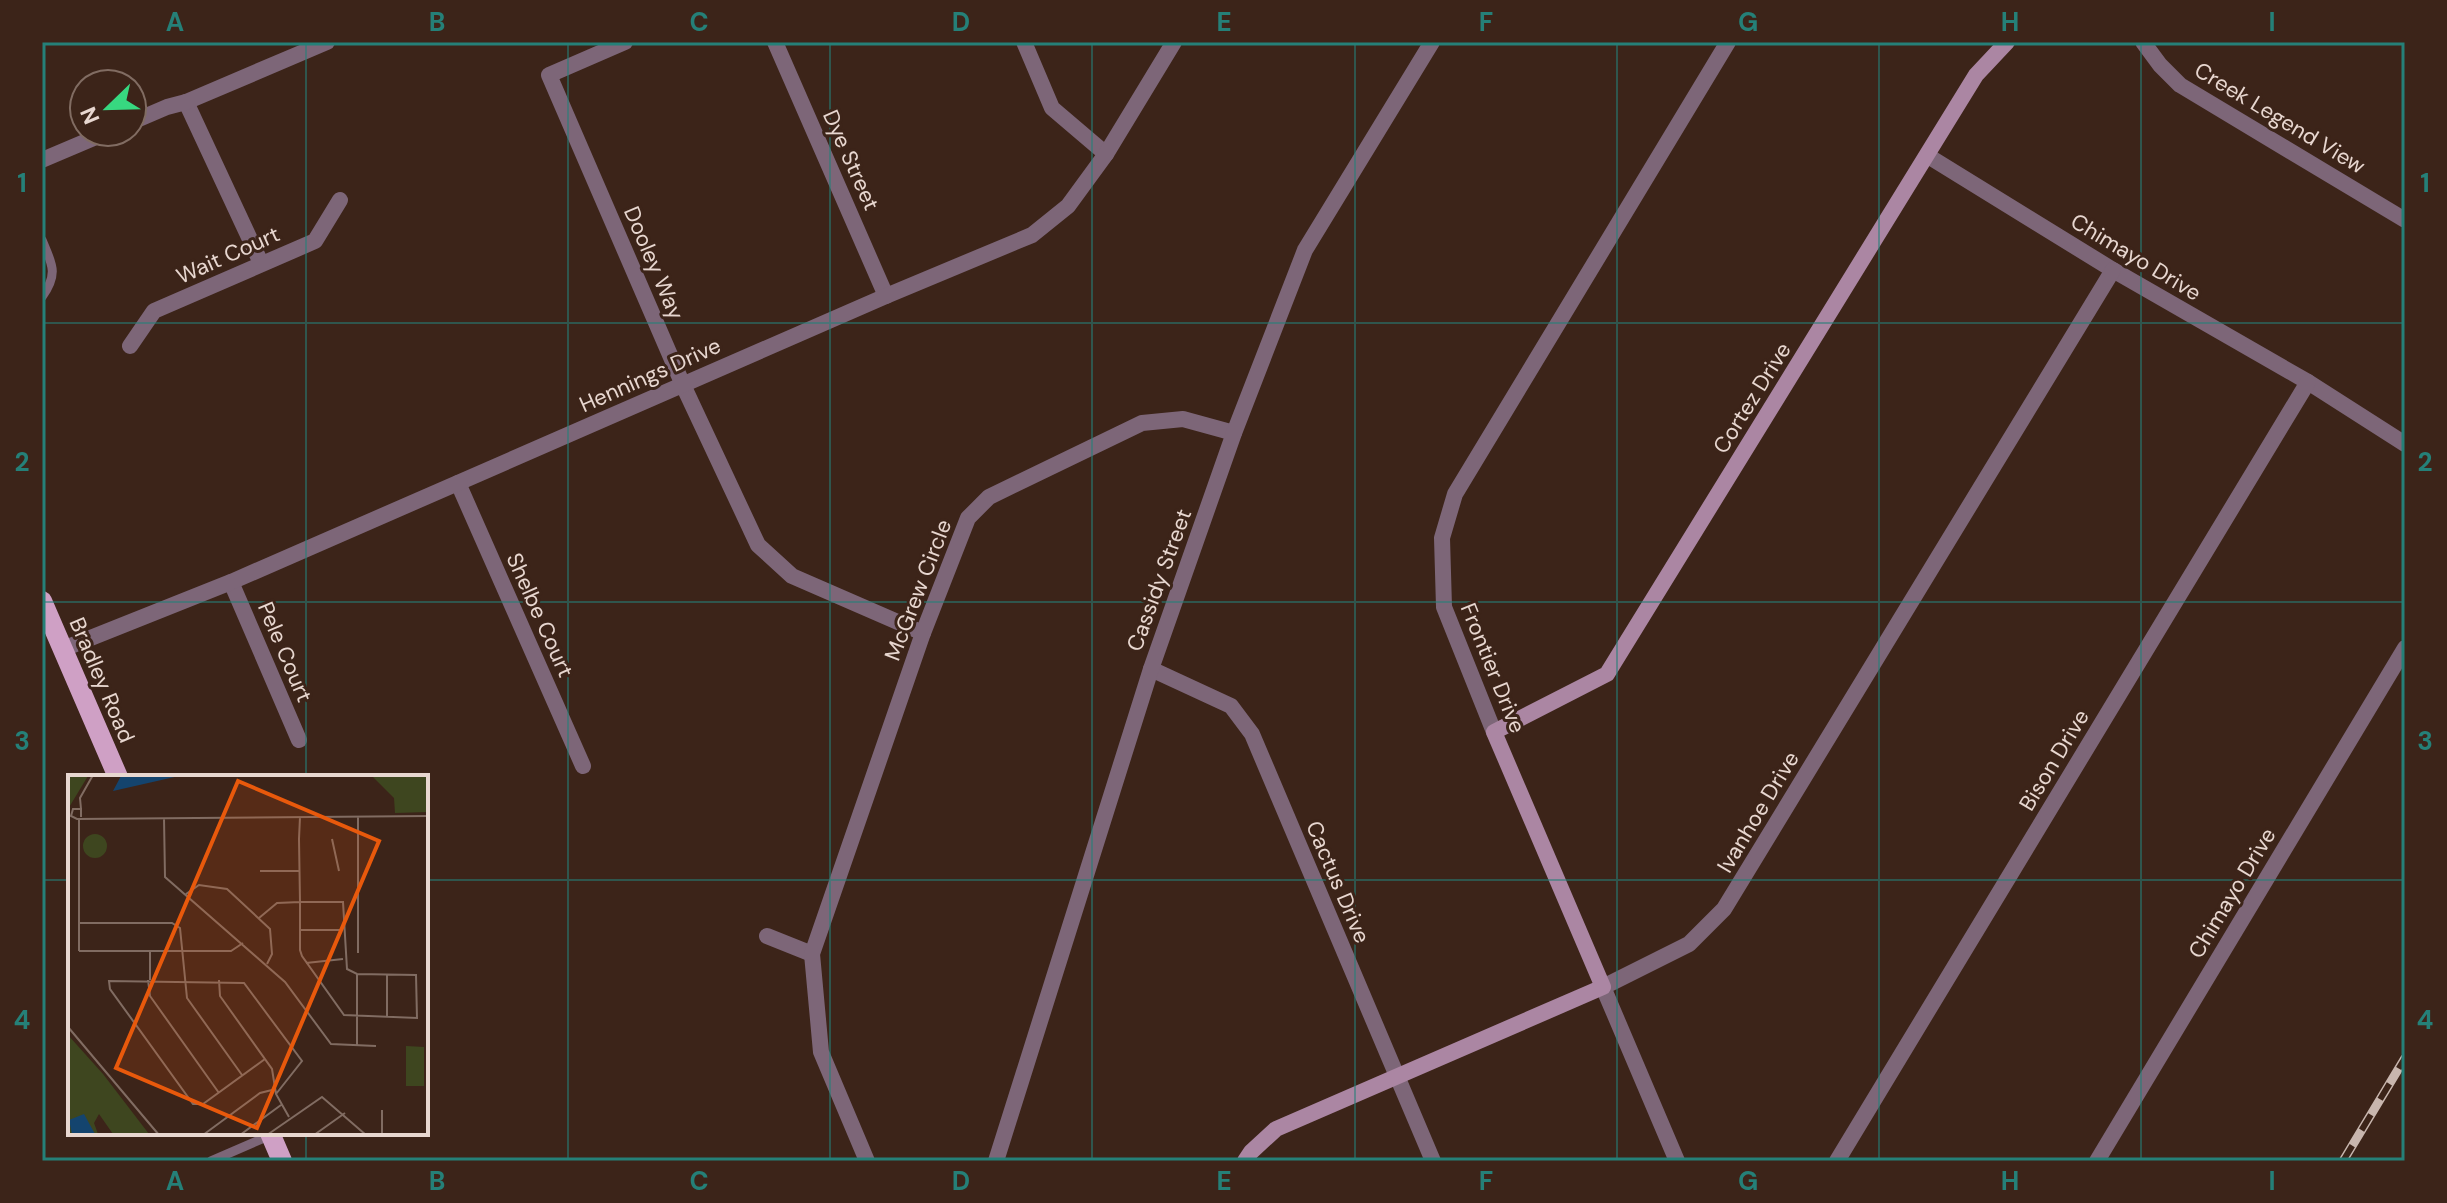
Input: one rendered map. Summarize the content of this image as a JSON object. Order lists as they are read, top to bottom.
{
  "streets": {
    "main road": ["Bradley Road"],
    "street": [
      "Creek Legend View",
      "Dye Street",
      "Wait Court",
      "Chimayo Drive",
      "Dooley Way",
      "Hennings Drive",
      "Cortez Drive",
      "Cassidy Street",
      "McGrew Circle",
      "Shelbe Court",
      "Pele Court",
      "Frontier Drive",
      "Bison Drive",
      "Ivanhoe Drive",
      "Cactus Drive"
    ]
  },
  "crossings": [
    ["Dye Street", "Hennings Drive"],
    ["Chimayo Drive", "Cortez Drive"],
    ["Chimayo Drive", "Bison Drive"],
    ["Chimayo Drive", "Ivanhoe Drive"],
    ["Dooley Way", "Hennings Drive"],
    ["Dooley Way", "McGrew Circle"],
    ["Hennings Drive", "Shelbe Court"],
    ["Hennings Drive", "Pele Court"],
    ["Hennings Drive", "Bradley Road"],
    ["Cortez Drive", "Frontier Drive"],
    ["Cassidy Street", "McGrew Circle"],
    ["Cassidy Street", "Cactus Drive"],
    ["Frontier Drive", "Ivanhoe Drive"],
    ["Ivanhoe Drive", "Cactus Drive"]
  ],
  "north": "bottom left",
  "grid": {
    "columns": [
      "A",
      "B",
      "C",
      "D",
      "E",
      "F",
      "G",
      "H",
      "I"
    ],
    "rows": [
      "1",
      "2",
      "3",
      "4"
    ]
  }
}
